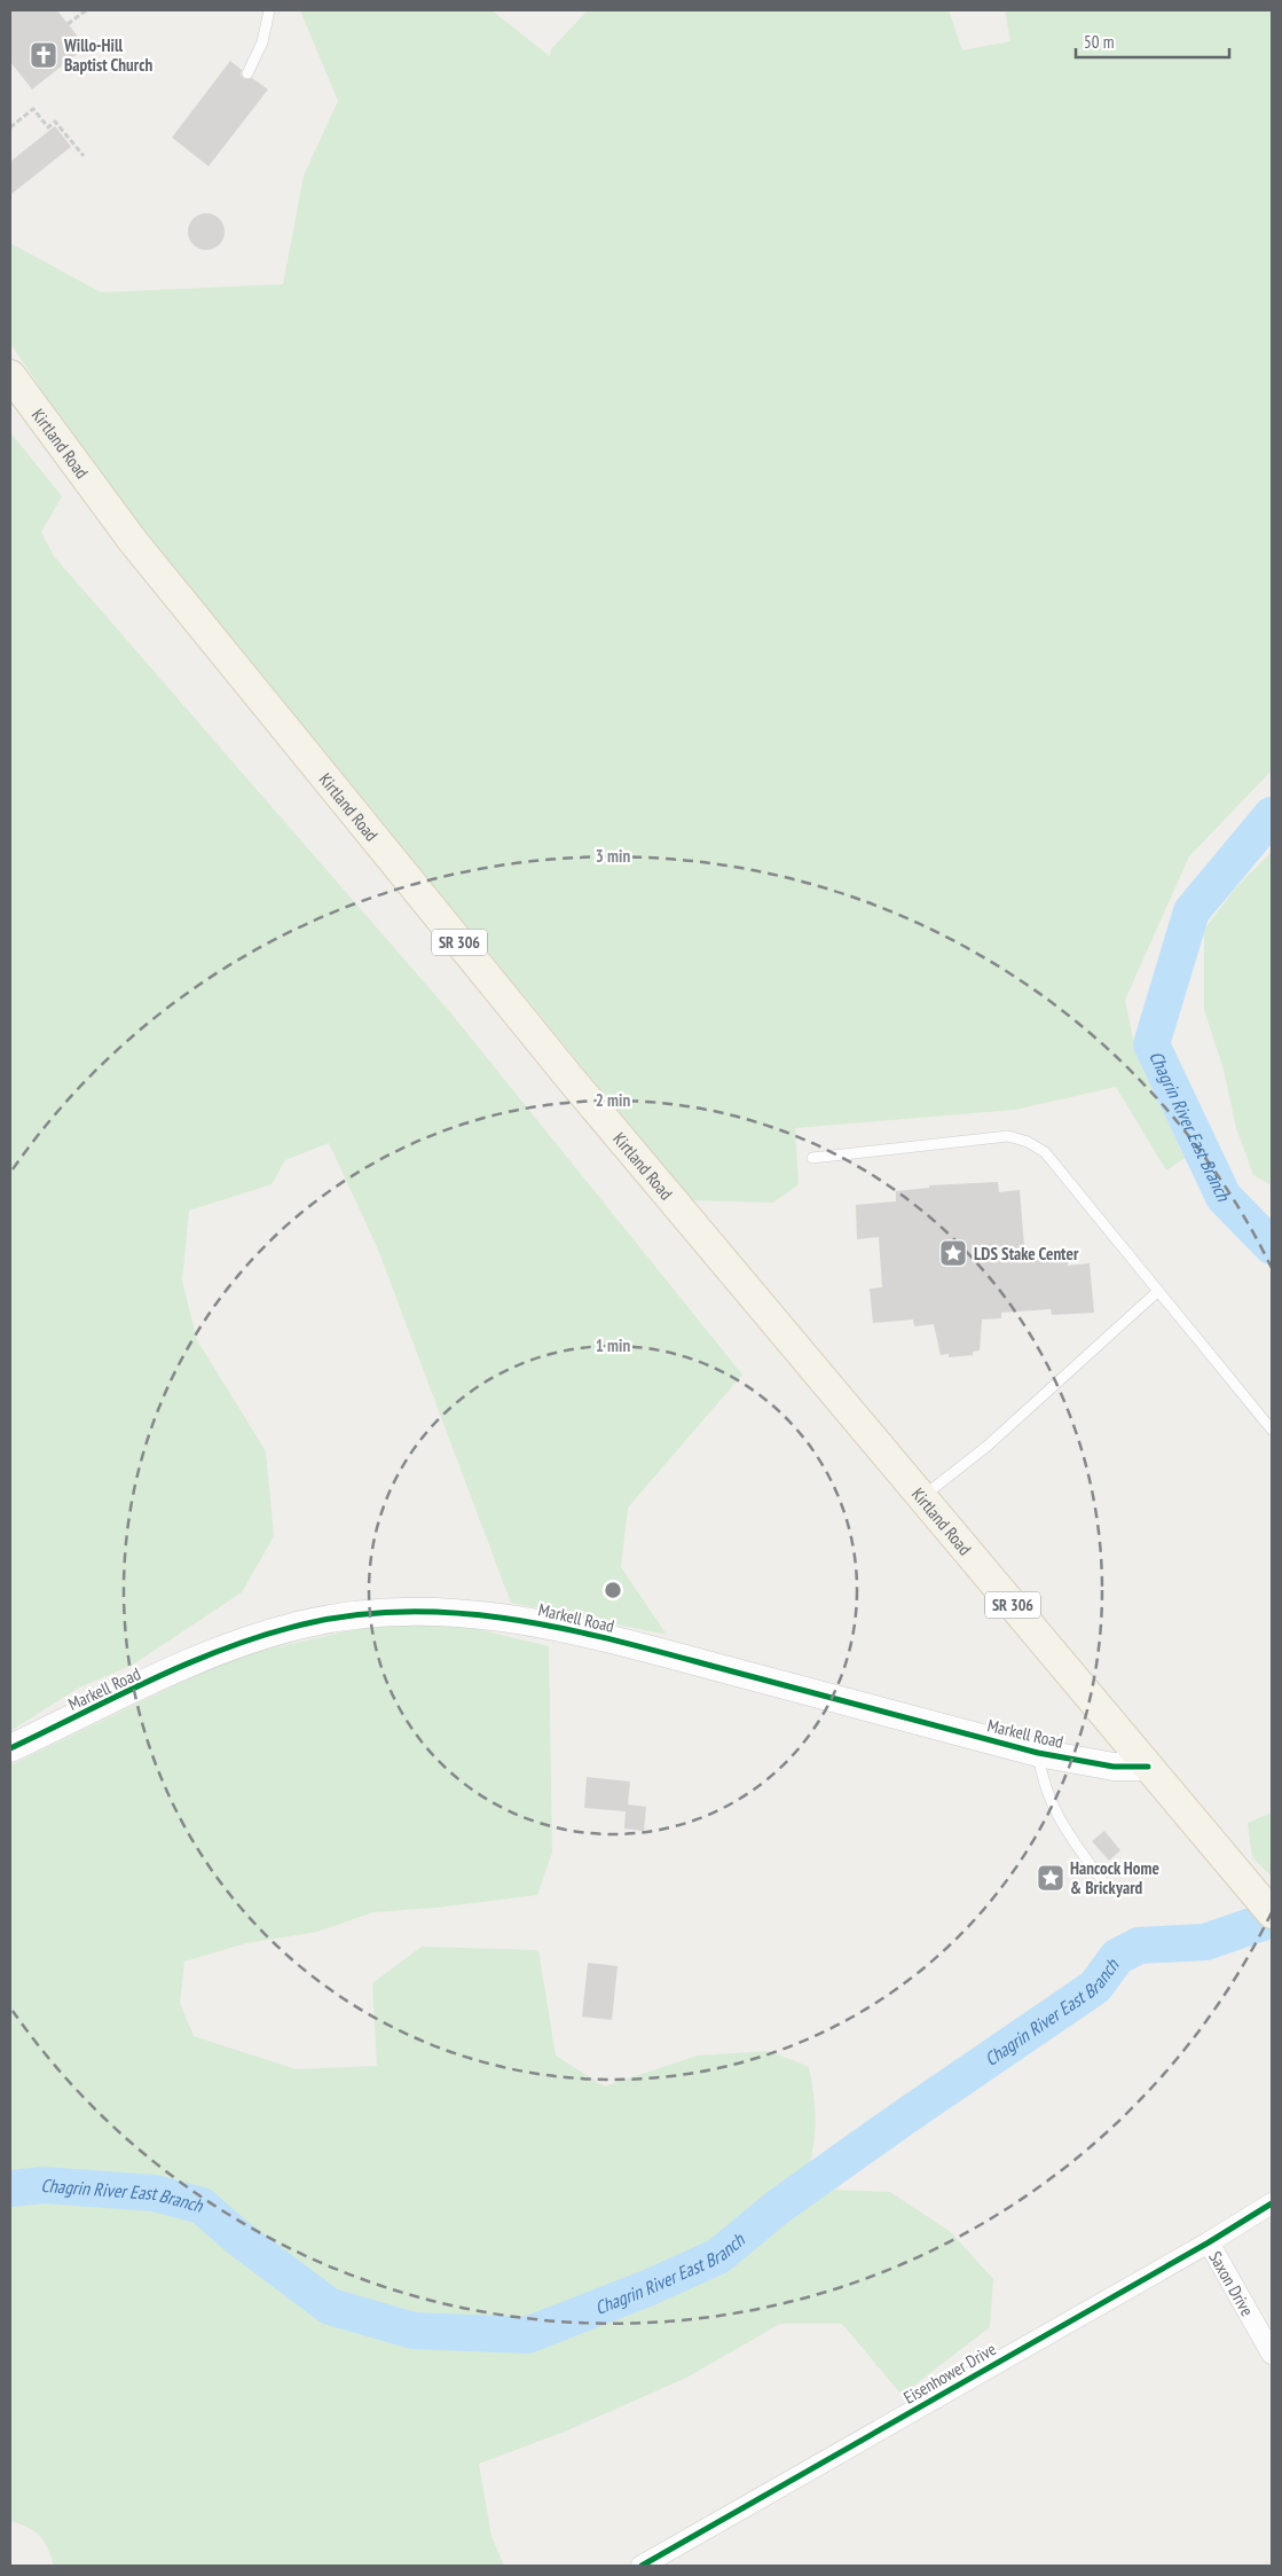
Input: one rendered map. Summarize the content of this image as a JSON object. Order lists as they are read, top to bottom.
{
  "streets": {
    "main road": ["Kirtland Road", "SR 306"],
    "street": ["Markell Road", "Saxon Drive", "Eisenhower Drive"]
  },
  "crossings": [
    ["Kirtland Road", "Markell Road"],
    ["Saxon Drive", "Eisenhower Drive"]
  ],
  "water": ["Chagrin River East Branch"],
  "places": {
    "church": ["Willo-Hill Baptist Church"],
    "place": ["LDS Stake Center", "Hancock Home & Brickyard"]
  },
  "scale_bar": "50 m",
  "rings": ["3 min", "2 min", "1 min"]
}
